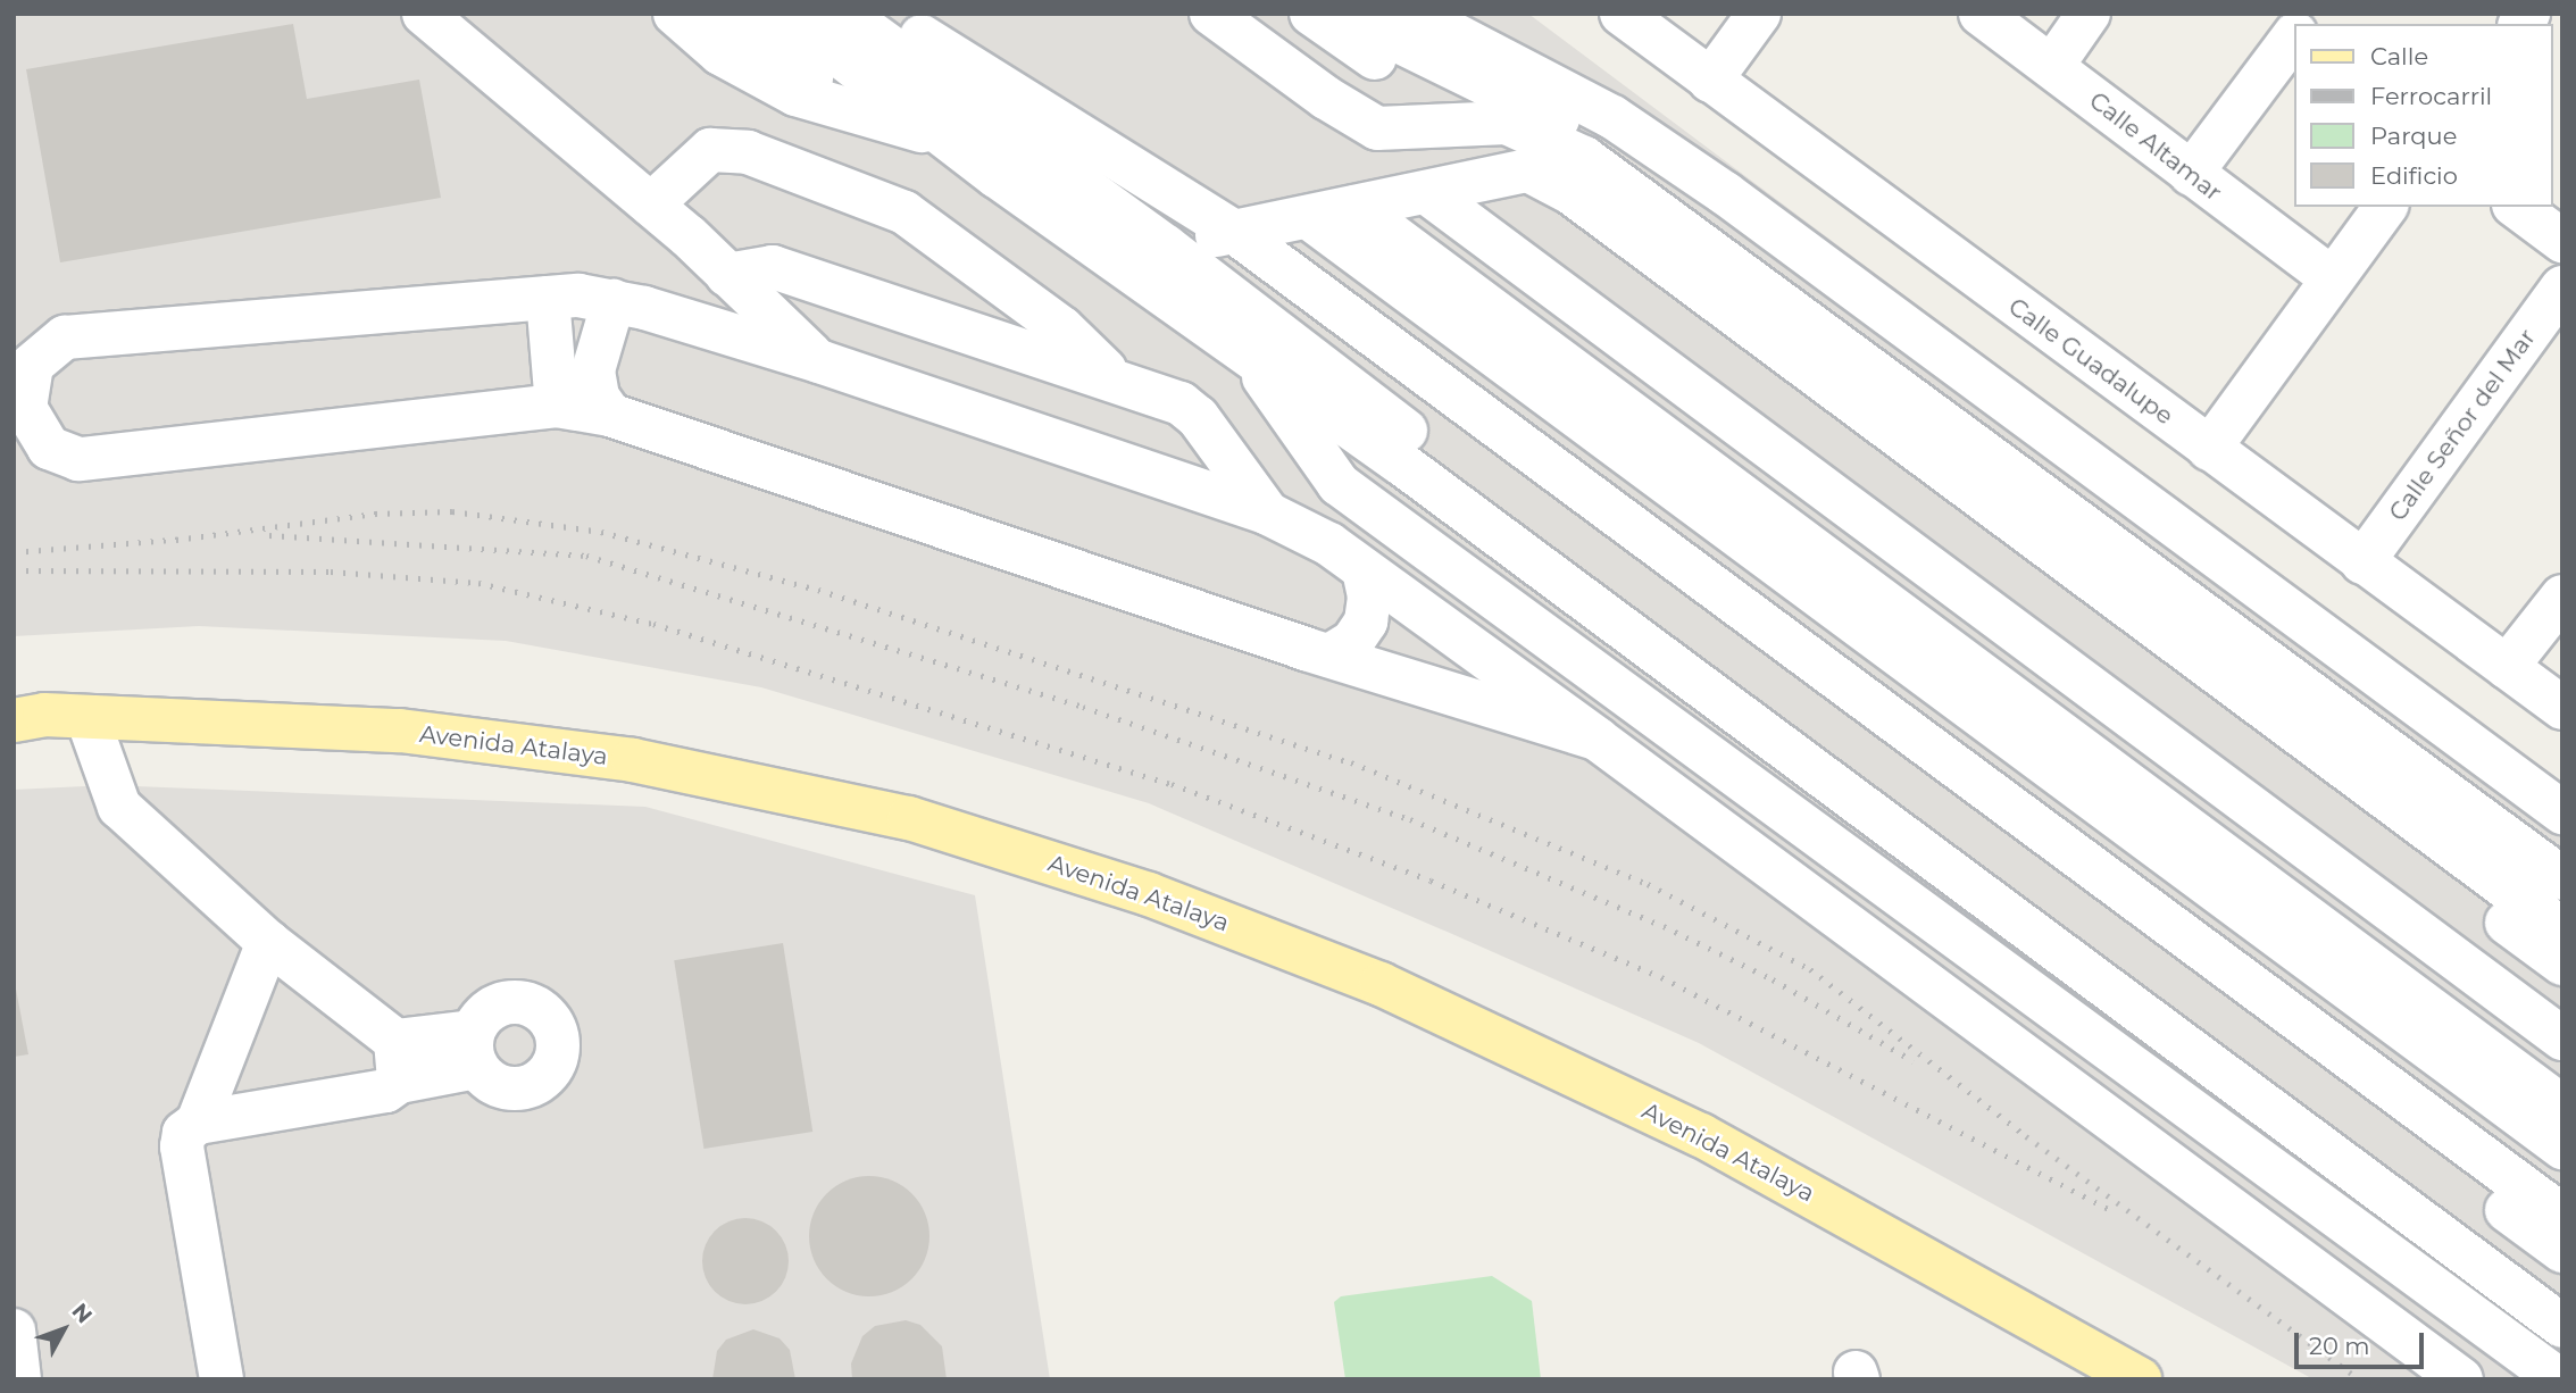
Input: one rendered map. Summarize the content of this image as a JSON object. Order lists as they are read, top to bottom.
{
  "streets": {
    "main road": ["Avenida Atalaya"],
    "street": ["Calle Altamar", "Calle Guadalupe", "Calle Señor del Mar"]
  },
  "crossings": [
    ["Calle Guadalupe", "Calle Señor del Mar"]
  ],
  "legend": [
    "Calle",
    "Ferrocarril",
    "Parque",
    "Edificio"
  ],
  "scale_bar": "20 m",
  "north": "top right"
}
